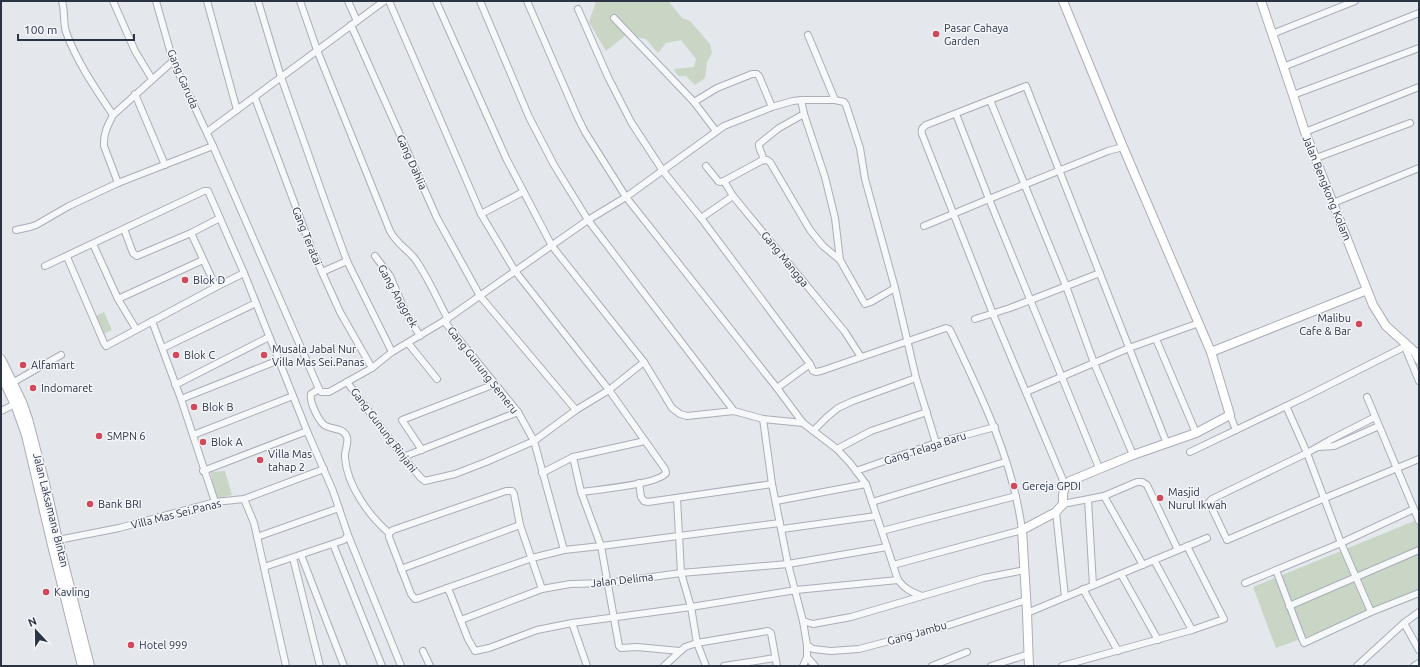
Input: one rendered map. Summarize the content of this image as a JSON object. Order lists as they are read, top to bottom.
{
  "streets": {
    "street": [
      "Gang Garuda",
      "Gang Dahlia",
      "Jalan Bengkong Kolam",
      "Gang Teratai",
      "Gang Mangga",
      "Gang Anggrek",
      "Gang Gunung Semeru",
      "Gang Gunung Rinjani",
      "Gang Telaga Baru",
      "Jalan Laksamana Bintan",
      "Villa Mas Sei.Panas",
      "Jalan Delima",
      "Gang Jambu"
    ]
  },
  "crossings": [
    ["Gang Gunung Semeru", "Gang Gunung Rinjani"],
    ["Jalan Laksamana Bintan", "Villa Mas Sei.Panas"]
  ],
  "places": [
    "Pasar Cahaya Garden",
    "Blok D",
    "Malibu Cafe & Bar",
    "Blok C",
    "Musala Jabal Nur Villa Mas Sei.Panas",
    "Alfamart",
    "Indomaret",
    "Blok B",
    "SMPN 6",
    "Blok A",
    "Villa Mas tahap 2",
    "Gereja GPDI",
    "Masjid Nurul Ikwah",
    "Bank BRI",
    "Kavling",
    "Hotel 999"
  ],
  "scale_bar": "100 m",
  "north": "top"
}
